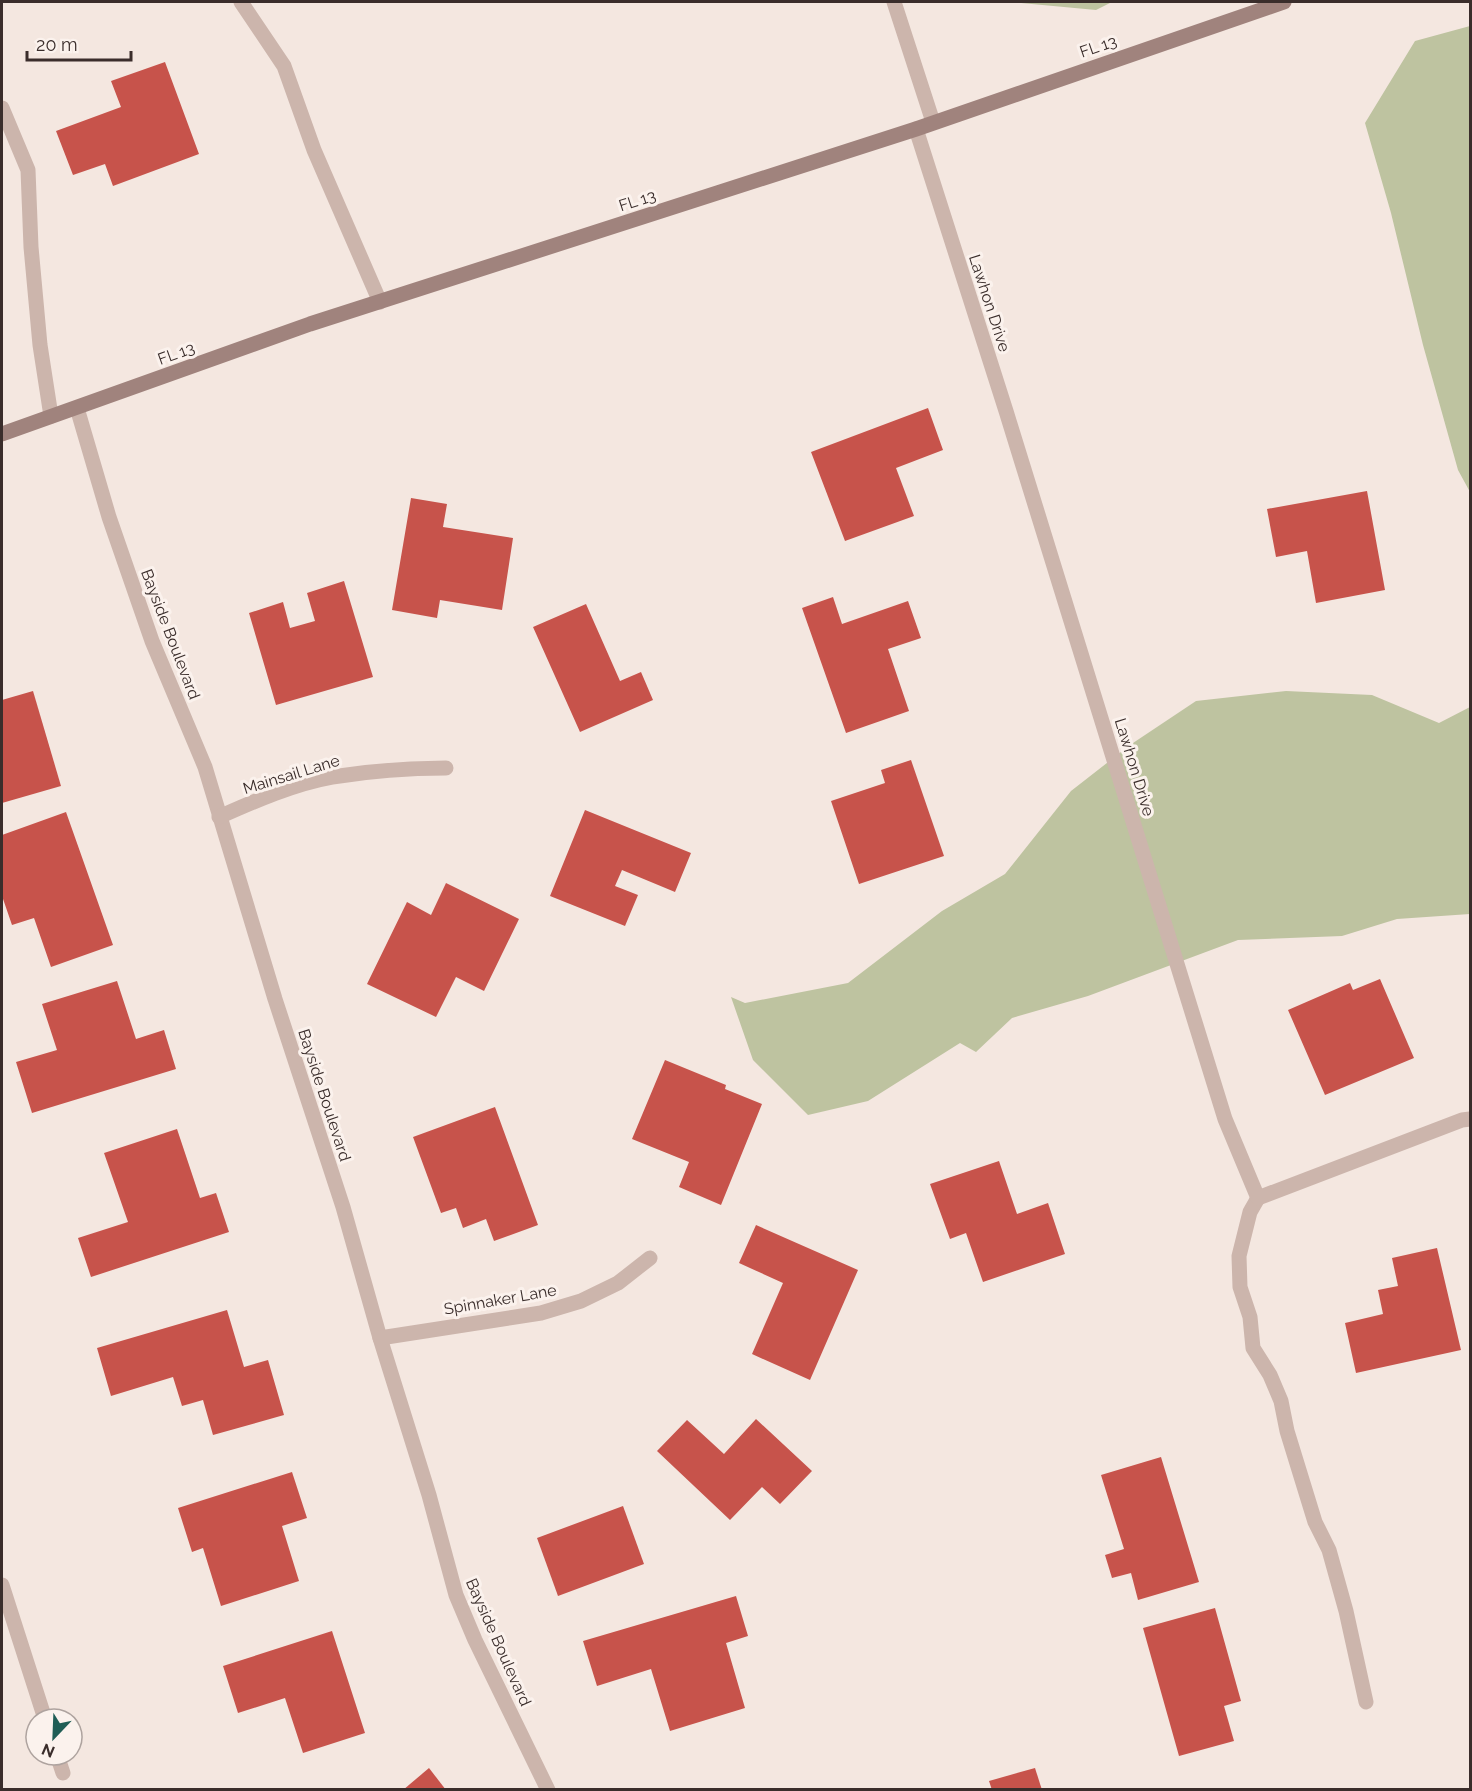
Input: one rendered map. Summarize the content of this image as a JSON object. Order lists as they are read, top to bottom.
{
  "streets": {
    "main road": ["FL 13"],
    "street": [
      "Lawhon Drive",
      "Bayside Boulevard",
      "Mainsail Lane",
      "Spinnaker Lane"
    ]
  },
  "crossings": [
    ["FL 13", "Lawhon Drive"],
    ["FL 13", "Bayside Boulevard"],
    ["Bayside Boulevard", "Mainsail Lane"],
    ["Bayside Boulevard", "Spinnaker Lane"]
  ],
  "scale_bar": "20 m",
  "north": "bottom left"
}
